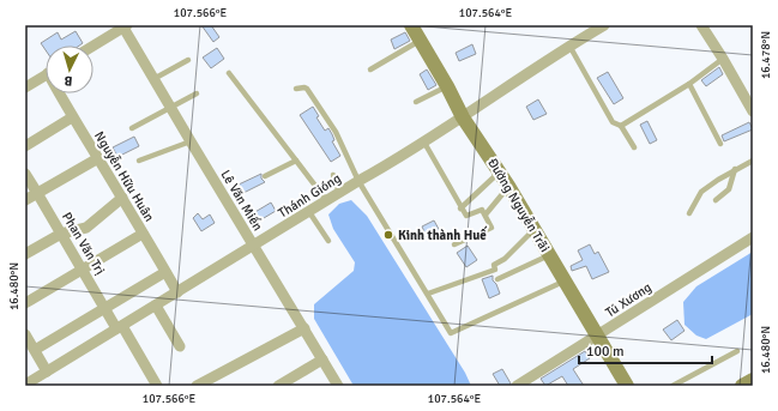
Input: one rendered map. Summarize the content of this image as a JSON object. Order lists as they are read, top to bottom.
{
  "streets": {
    "main road": ["Đường Nguyễn Trãi"],
    "street": [
      "Nguyễn Hữu Huân",
      "Thánh Gióng",
      "Lê Văn Miến",
      "Phan Văn Trị",
      "Tú Xương"
    ]
  },
  "crossings": [
    ["Nguyễn Hữu Huân", "Thánh Gióng"],
    ["Thánh Gióng", "Lê Văn Miến"],
    ["Thánh Gióng", "Đường Nguyễn Trãi"],
    ["Thánh Gióng", "Phan Văn Trị"],
    ["Đường Nguyễn Trãi", "Tú Xương"]
  ],
  "places": ["Kinh thành Huế"],
  "scale_bar": "100 m",
  "north": "bottom",
  "coordinates": [
    "107.566°E",
    "107.564°E",
    "16.478°N",
    "16.480°N"
  ]
}
